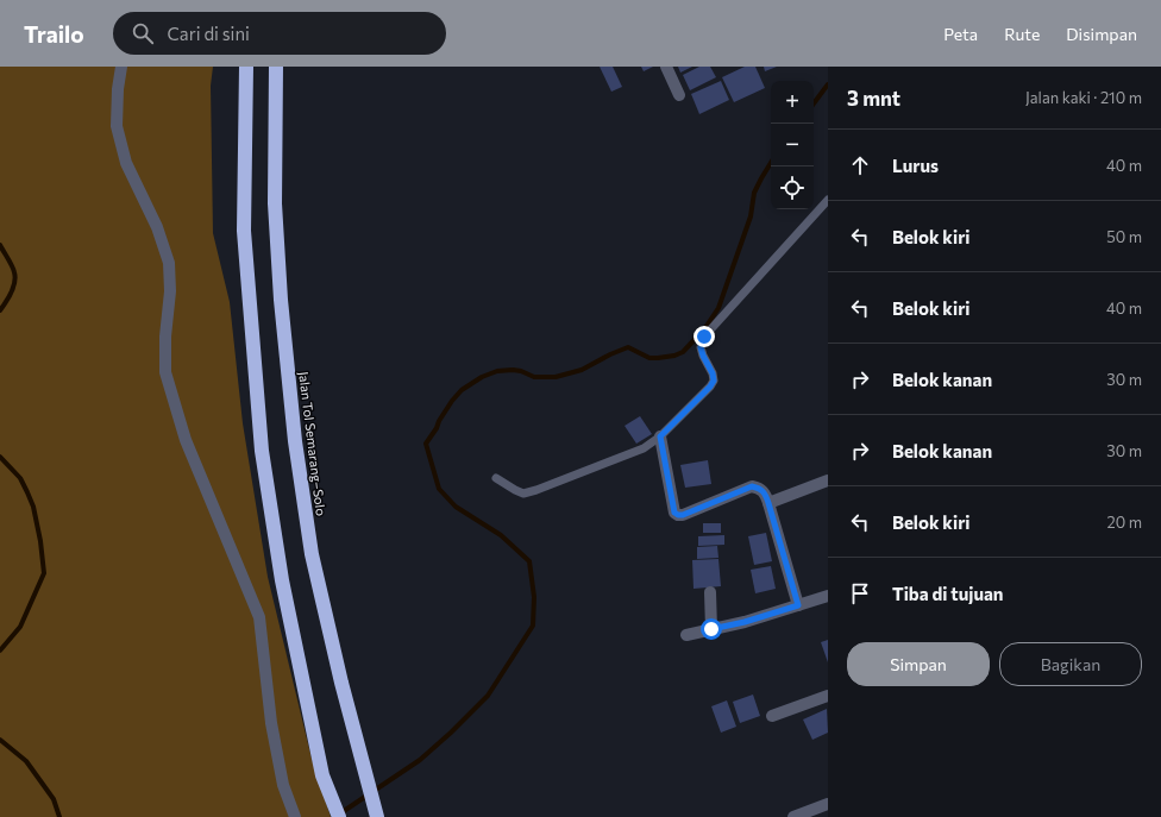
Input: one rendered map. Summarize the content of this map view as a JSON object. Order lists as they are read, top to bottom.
{
  "streets": {
    "highway": ["Jalan Tol Semarang–Solo"]
  },
  "page": {
    "header": "Trailo",
    "search": "Cari di sini",
    "nav": ["Peta", "Rute", "Disimpan"],
    "heading": ["3 mnt", "Jalan kaki · 210 m"],
    "map_buttons": ["+", "−"],
    "list": [
      ["Lurus", "40 m"],
      ["Belok kiri", "50 m"],
      ["Belok kiri", "40 m"],
      ["Belok kanan", "30 m"],
      ["Belok kanan", "30 m"],
      ["Belok kiri", "20 m"],
      "Tiba di tujuan"
    ],
    "buttons": ["Simpan", "Bagikan"]
  }
}
